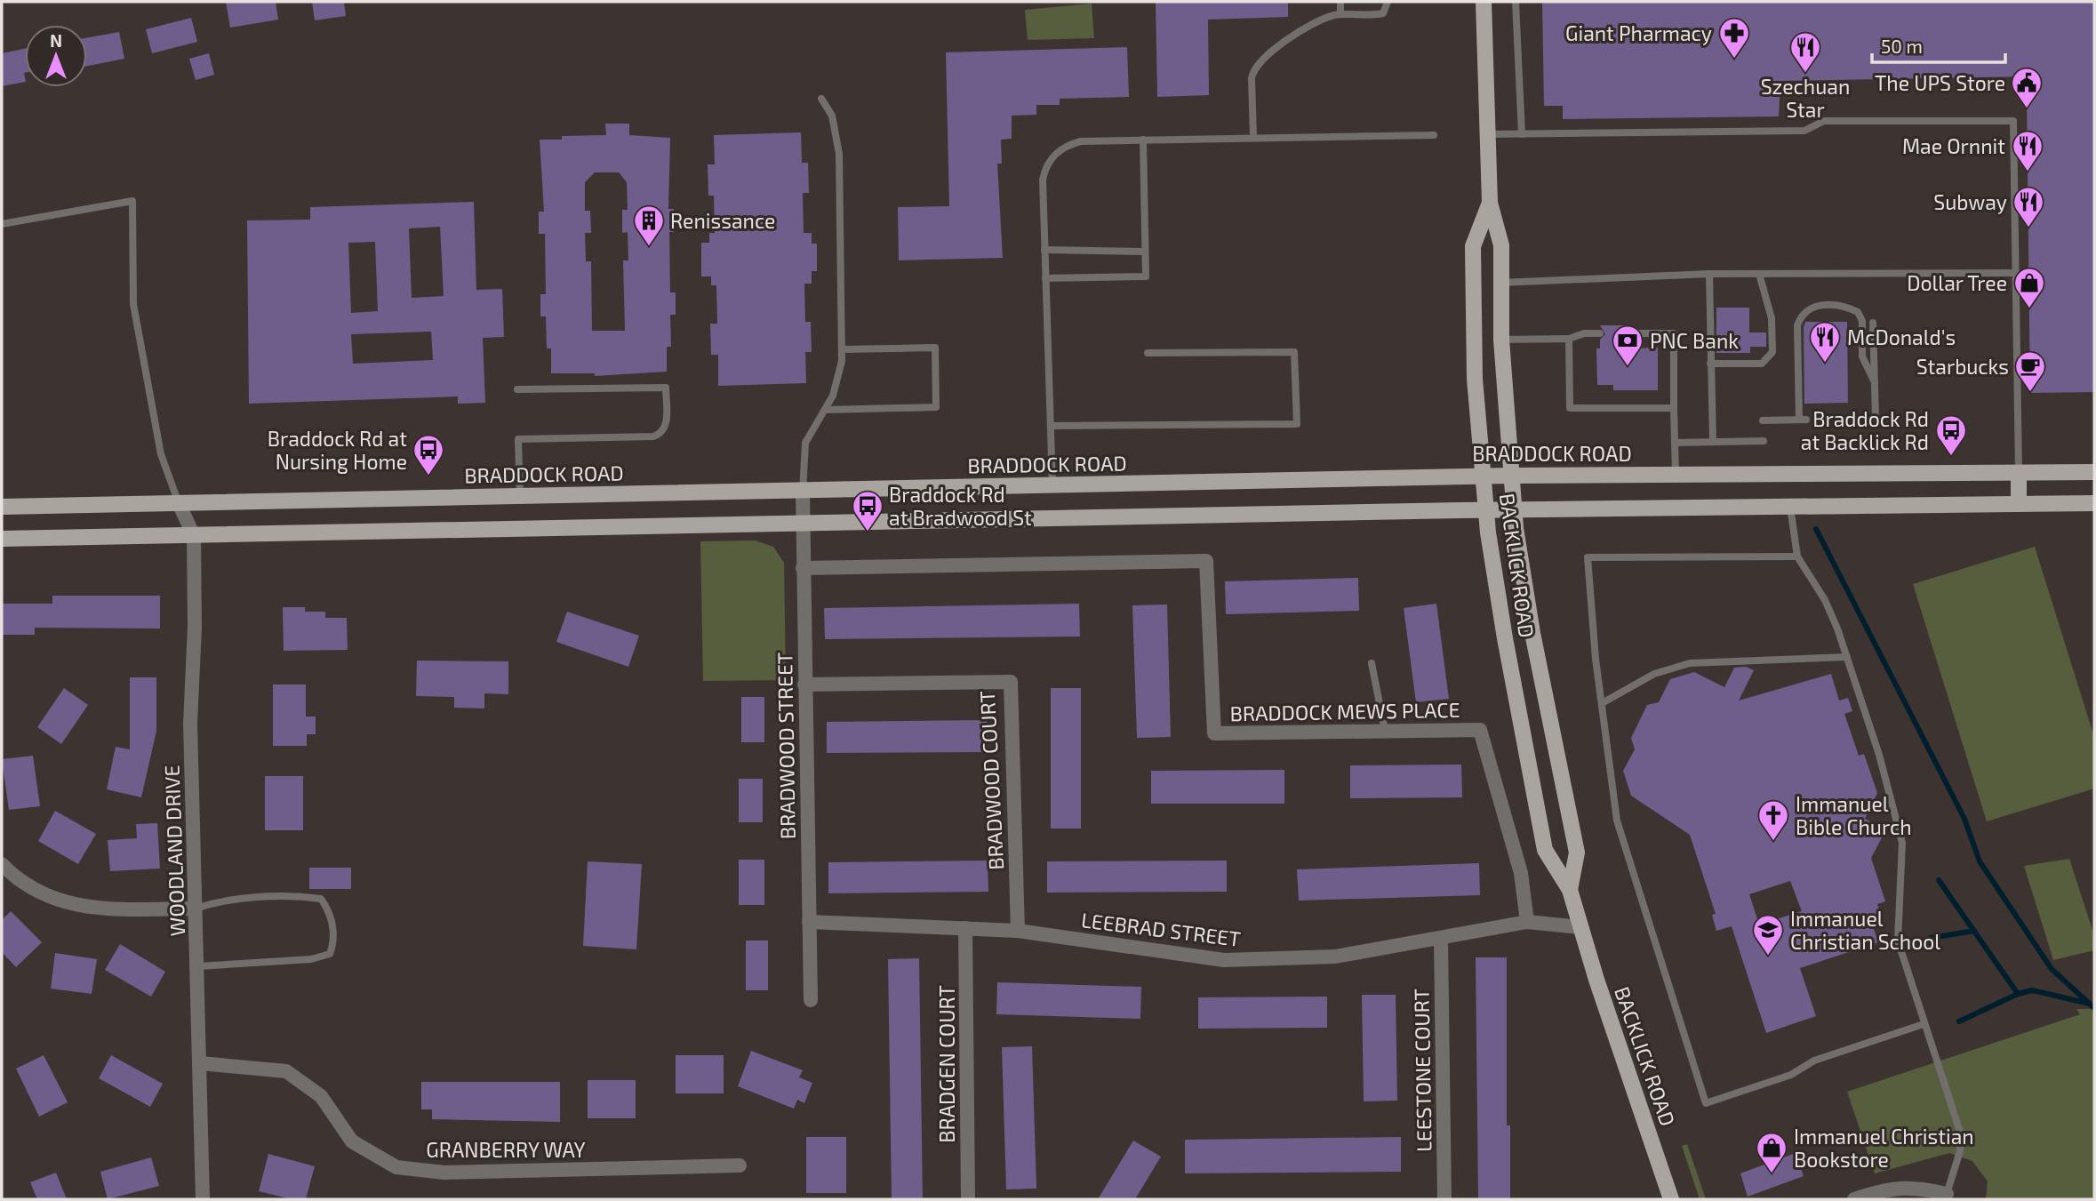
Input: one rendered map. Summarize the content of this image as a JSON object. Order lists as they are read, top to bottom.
{
  "streets": {
    "main road": ["BRADDOCK ROAD", "BACKLICK ROAD"],
    "street": [
      "BRADDOCK MEWS PLACE",
      "BRADWOOD STREET",
      "BRADWOOD COURT",
      "WOODLAND DRIVE",
      "LEEBRAD STREET",
      "BRADGEN COURT",
      "LEESTONE COURT",
      "GRANBERRY WAY"
    ]
  },
  "crossings": [
    ["BRADDOCK ROAD", "BACKLICK ROAD"],
    ["BRADDOCK ROAD", "BRADWOOD STREET"],
    ["BRADDOCK ROAD", "WOODLAND DRIVE"],
    ["BACKLICK ROAD", "LEEBRAD STREET"],
    ["BRADDOCK MEWS PLACE", "BRADWOOD STREET"],
    ["BRADDOCK MEWS PLACE", "LEEBRAD STREET"],
    ["BRADWOOD STREET", "BRADWOOD COURT"],
    ["BRADWOOD STREET", "LEEBRAD STREET"],
    ["BRADWOOD COURT", "LEEBRAD STREET"],
    ["WOODLAND DRIVE", "GRANBERRY WAY"],
    ["LEEBRAD STREET", "BRADGEN COURT"],
    ["LEEBRAD STREET", "LEESTONE COURT"]
  ],
  "places": {
    "pharmacy": ["Giant Pharmacy"],
    "restaurant": [
      "Szechuan Star",
      "Mae Ornnit",
      "Subway",
      "McDonald's"
    ],
    "public building": ["The UPS Store"],
    "building": ["Renissance"],
    "shop": ["Dollar Tree", "Immanuel Christian Bookstore"],
    "bank": ["PNC Bank"],
    "cafe": ["Starbucks"],
    "bus stop": ["Braddock Rd at Backlick Rd", "Braddock Rd at Nursing Home", "Braddock Rd at Bradwood St"],
    "church": ["Immanuel Bible Church"],
    "school or university": ["Immanuel Christian School"]
  },
  "scale_bar": "50 m",
  "north": "top"
}
